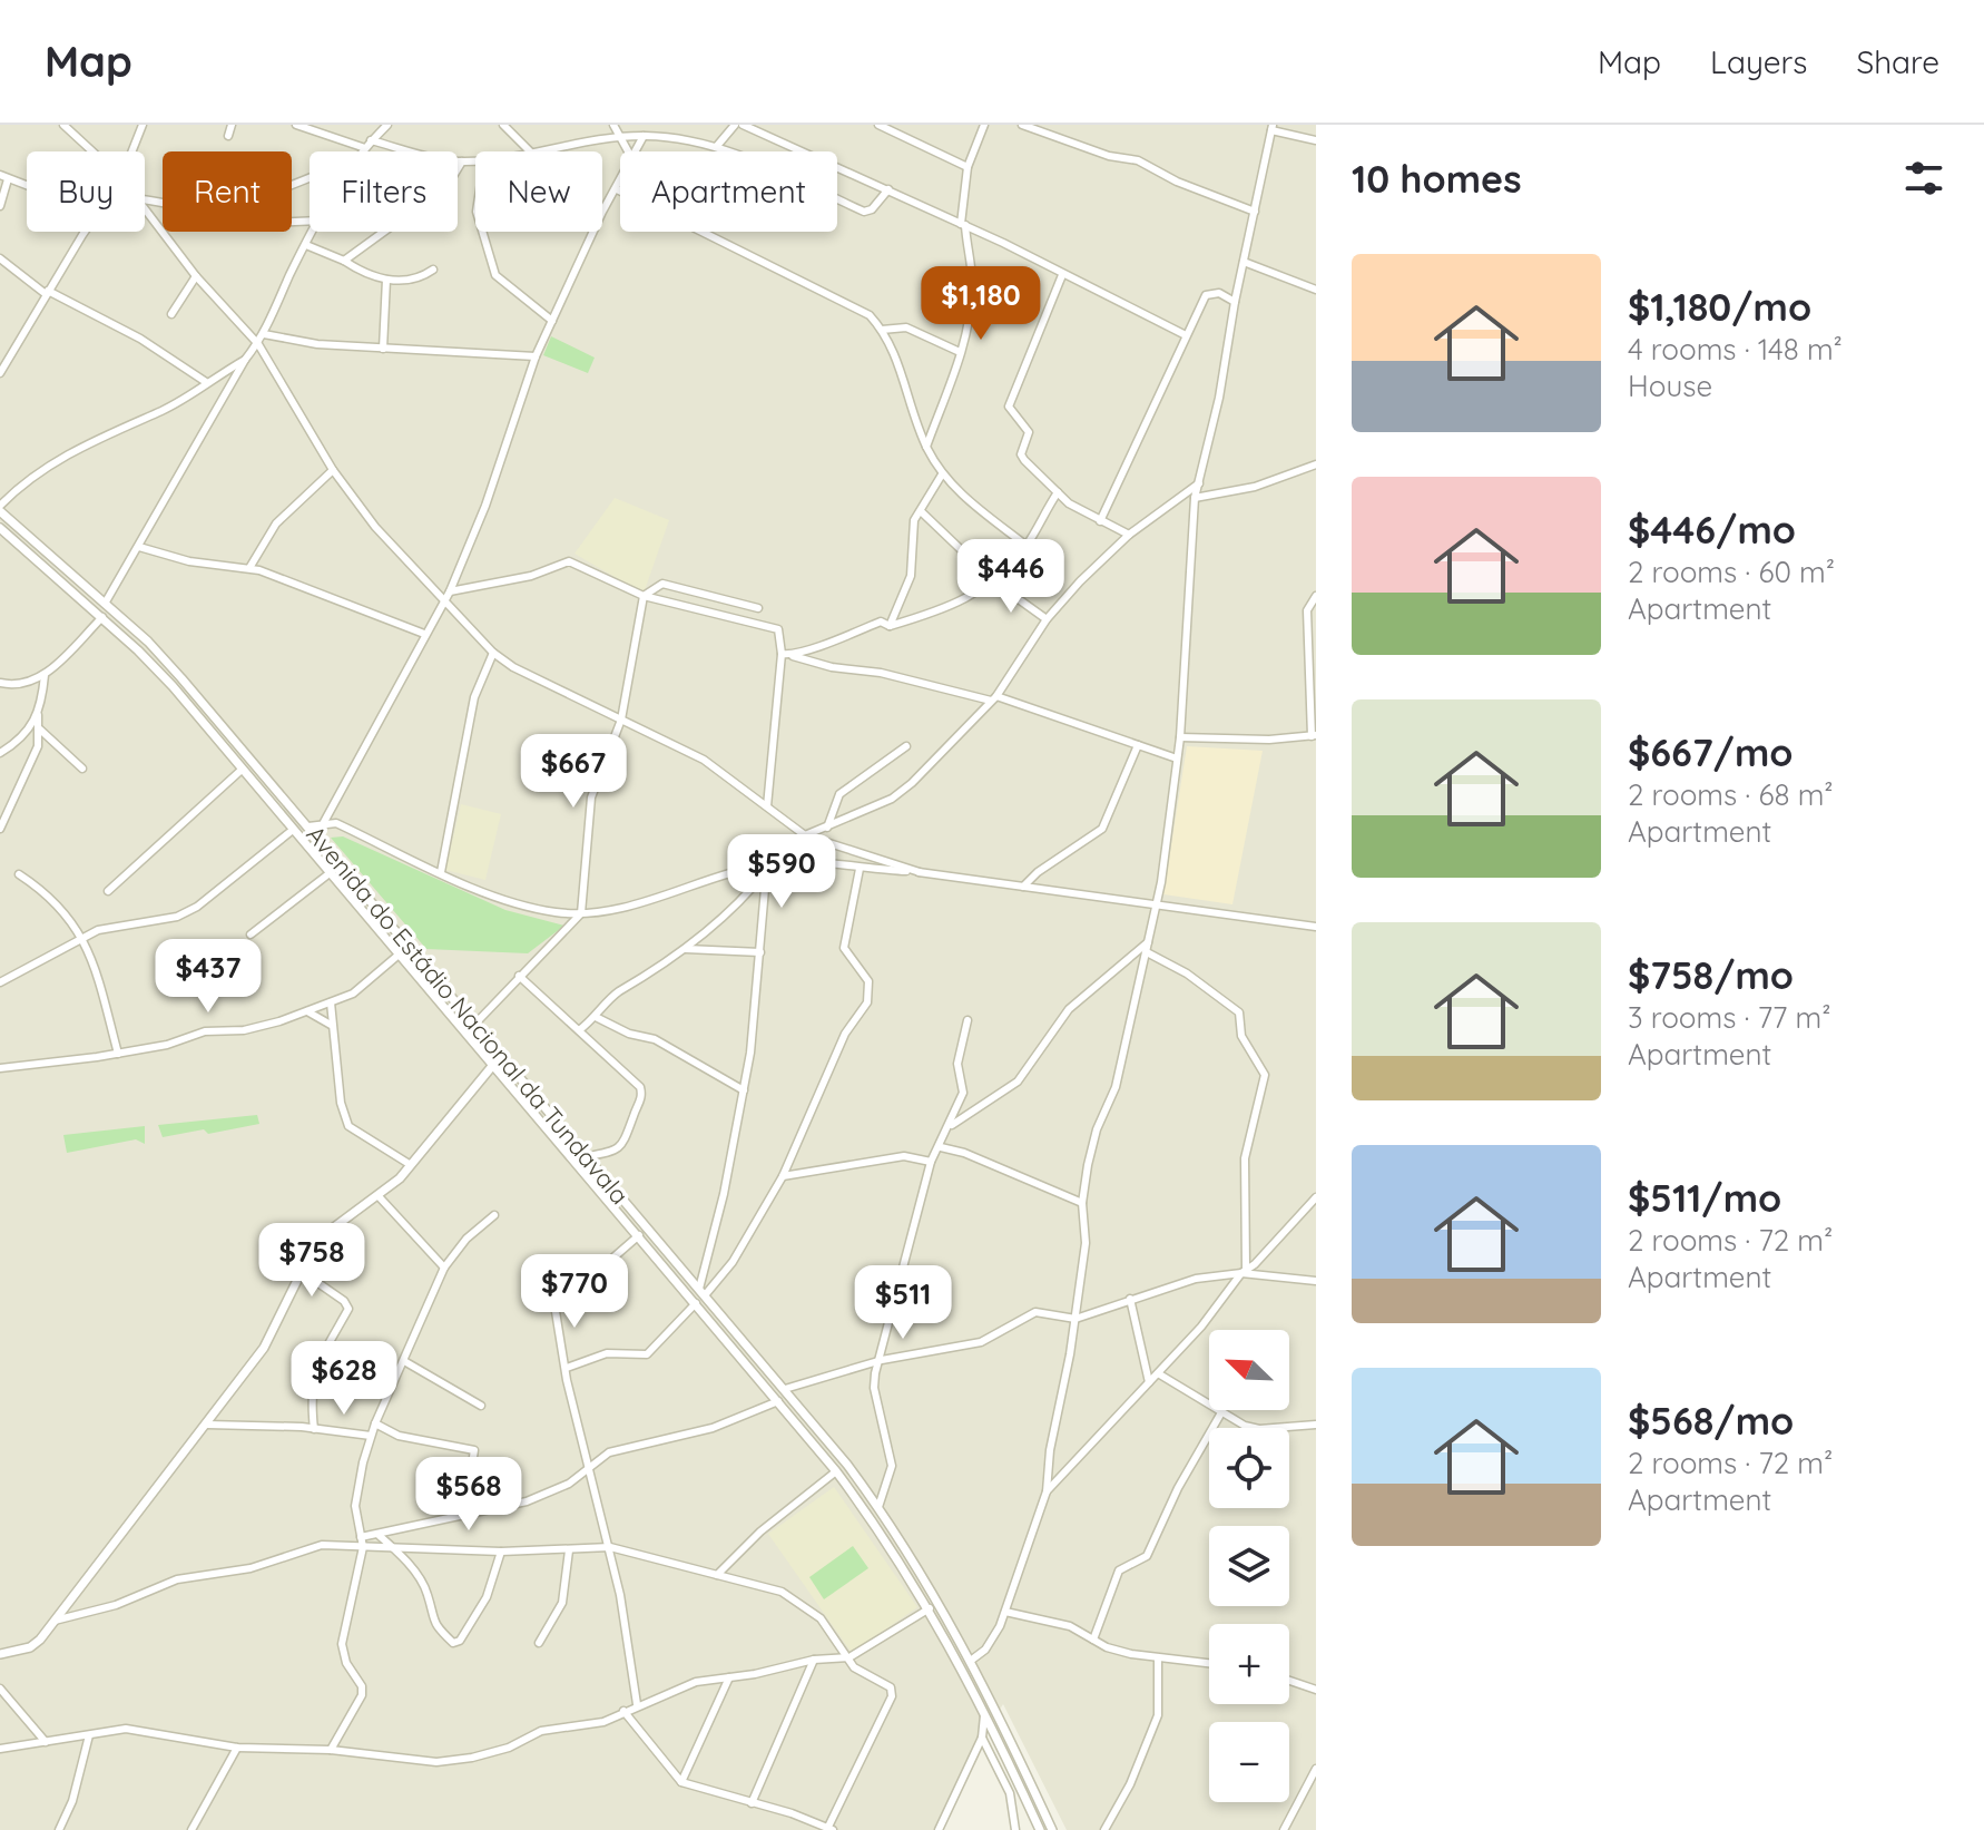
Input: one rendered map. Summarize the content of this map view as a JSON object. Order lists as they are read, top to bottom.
{
  "streets": {
    "street": ["Avenida do Estádio Nacional da Tundavala"]
  },
  "north": "top left",
  "page": {
    "header": "Map",
    "nav": ["Map", "Layers", "Share"],
    "heading": "10 homes",
    "chip": [
      "Buy",
      "Rent",
      "Filters",
      "New",
      "Apartment"
    ],
    "list": [
      {
        "name": "$1,180/mo",
        "note": "4 rooms · 148 m² · House"
      },
      {
        "name": "$446/mo",
        "note": "2 rooms · 60 m² · Apartment"
      },
      {
        "name": "$667/mo",
        "note": "2 rooms · 68 m² · Apartment"
      },
      {
        "name": "$758/mo",
        "note": "3 rooms · 77 m² · Apartment"
      },
      {
        "name": "$511/mo",
        "note": "2 rooms · 72 m² · Apartment"
      },
      {
        "name": "$568/mo",
        "note": "2 rooms · 72 m² · Apartment"
      }
    ],
    "price": [
      "$1,180",
      "$446",
      "$667",
      "$590",
      "$437",
      "$758",
      "$770",
      "$511",
      "$628",
      "$568"
    ],
    "map_buttons": ["+", "−"]
  }
}
